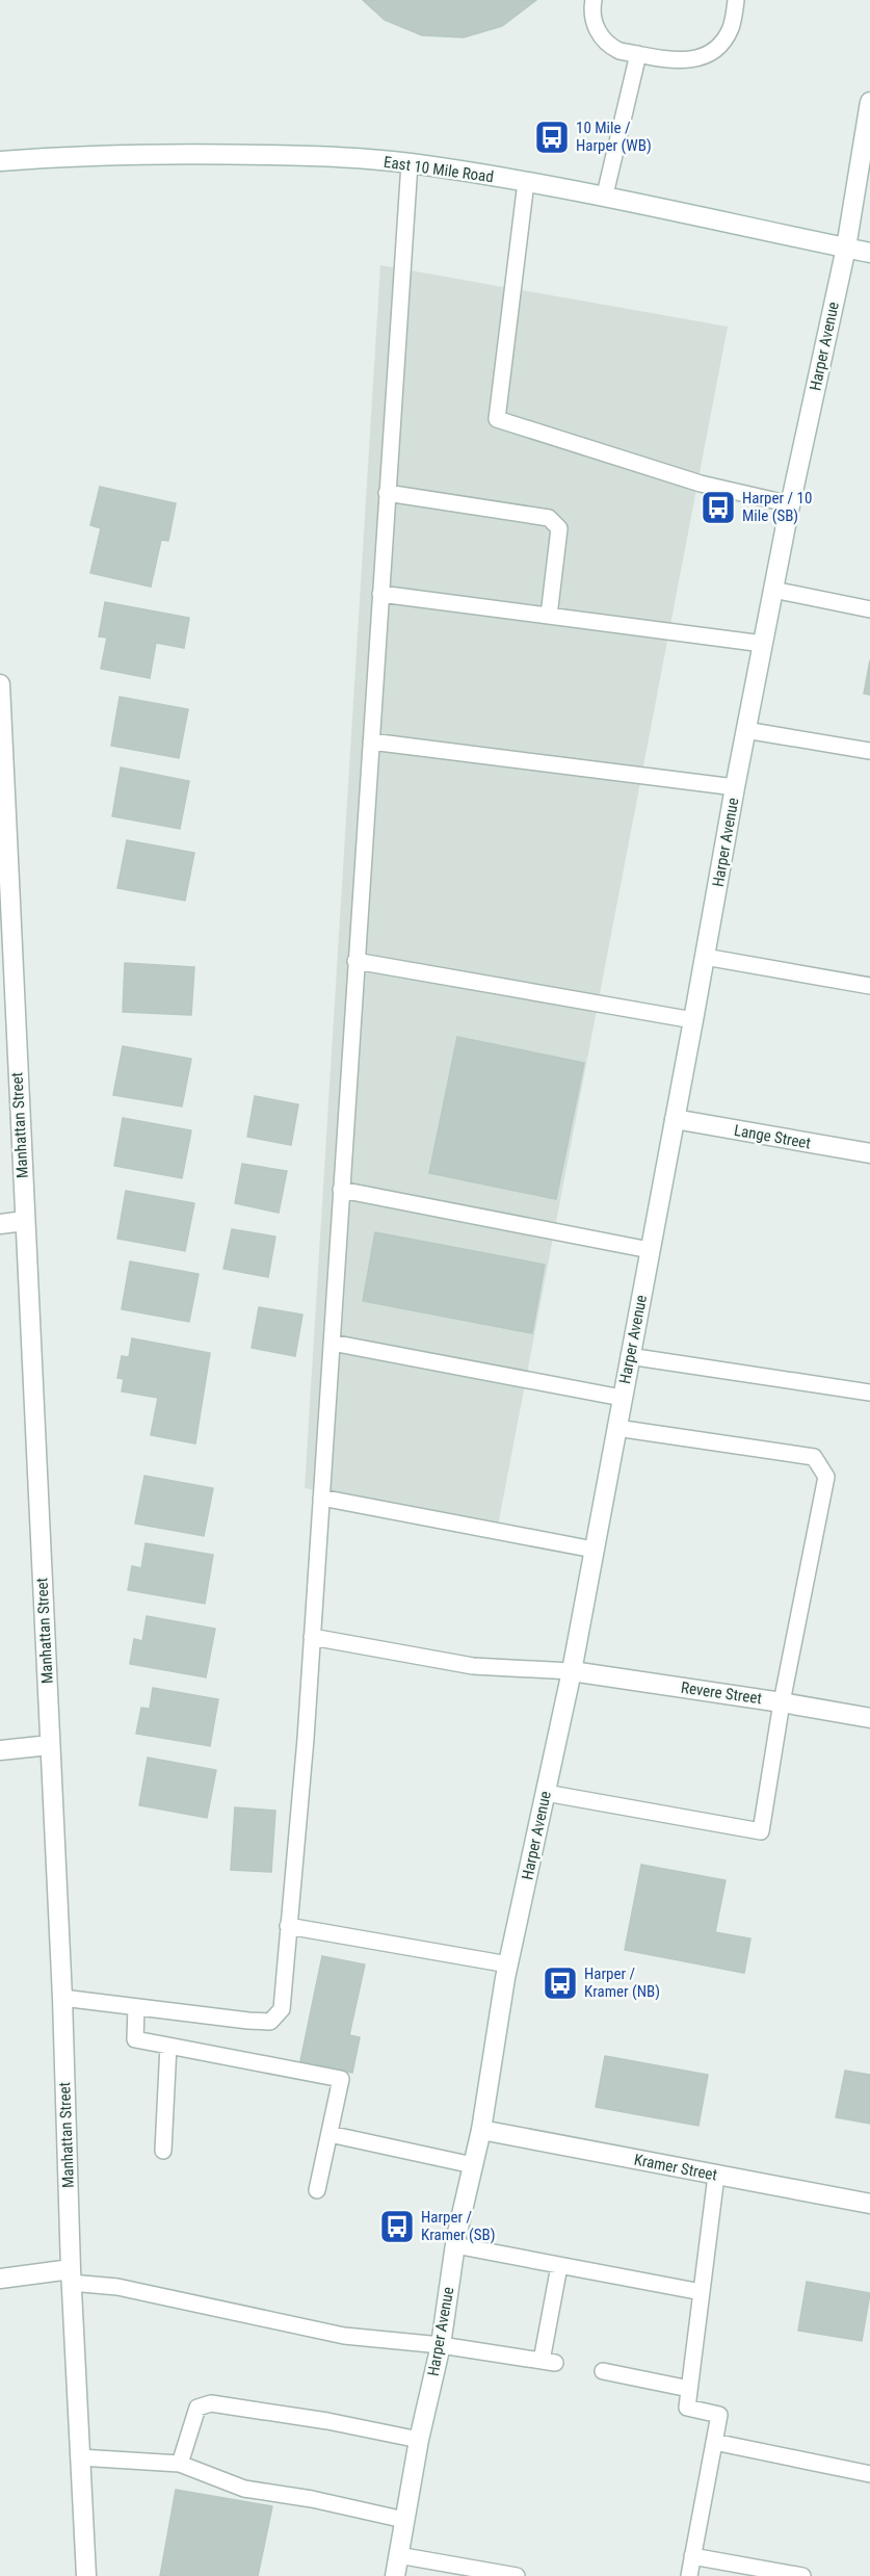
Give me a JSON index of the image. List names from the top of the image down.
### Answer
{
  "streets": {
    "street": [
      "East 10 Mile Road",
      "Harper Avenue",
      "Manhattan Street",
      "Lange Street",
      "Revere Street",
      "Kramer Street"
    ]
  },
  "crossings": [
    ["East 10 Mile Road", "Harper Avenue"],
    ["Harper Avenue", "Lange Street"],
    ["Harper Avenue", "Revere Street"],
    ["Harper Avenue", "Kramer Street"]
  ],
  "places": {
    "bus stop": [
      "10 Mile / Harper (WB)",
      "Harper / 10 Mile (SB)",
      "Harper / Kramer (NB)",
      "Harper / Kramer (SB)"
    ]
  }
}
